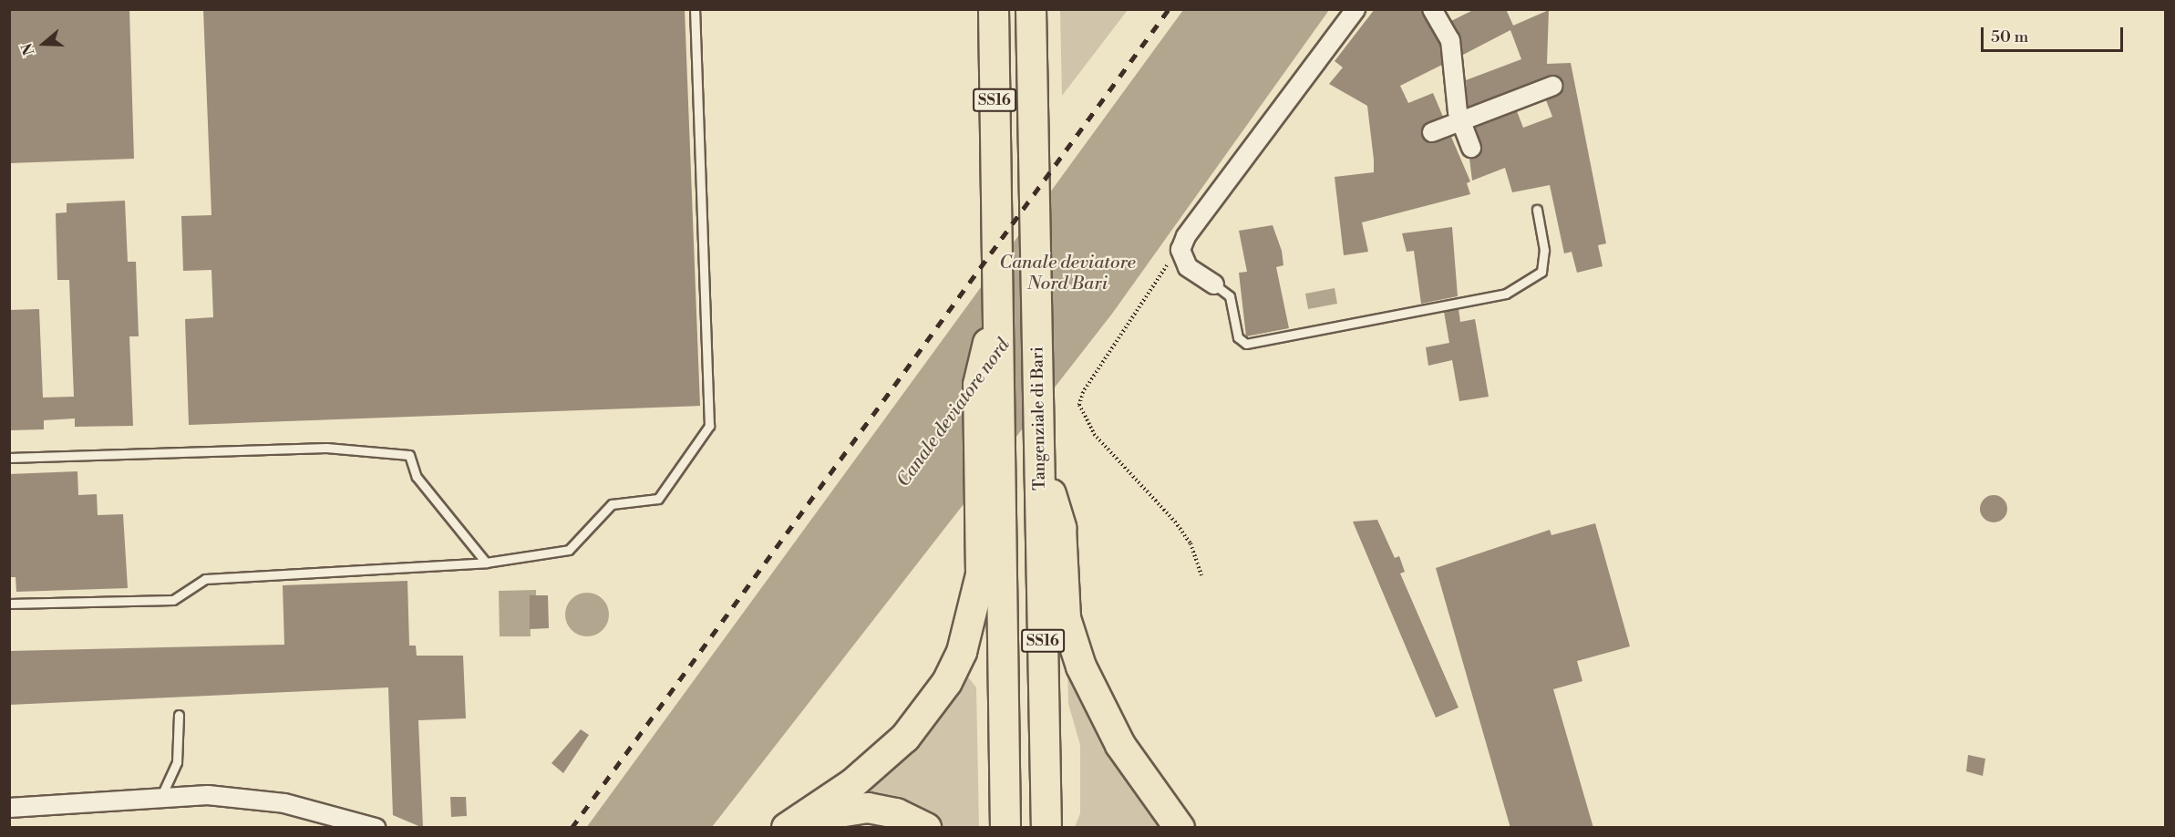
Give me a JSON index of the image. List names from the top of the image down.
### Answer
{
  "streets": {
    "highway": ["SS16", "Tangenziale di Bari"]
  },
  "water": ["Canale deviatore Nord Bari", "Canale deviatore nord"],
  "scale_bar": "50 m",
  "north": "left"
}
